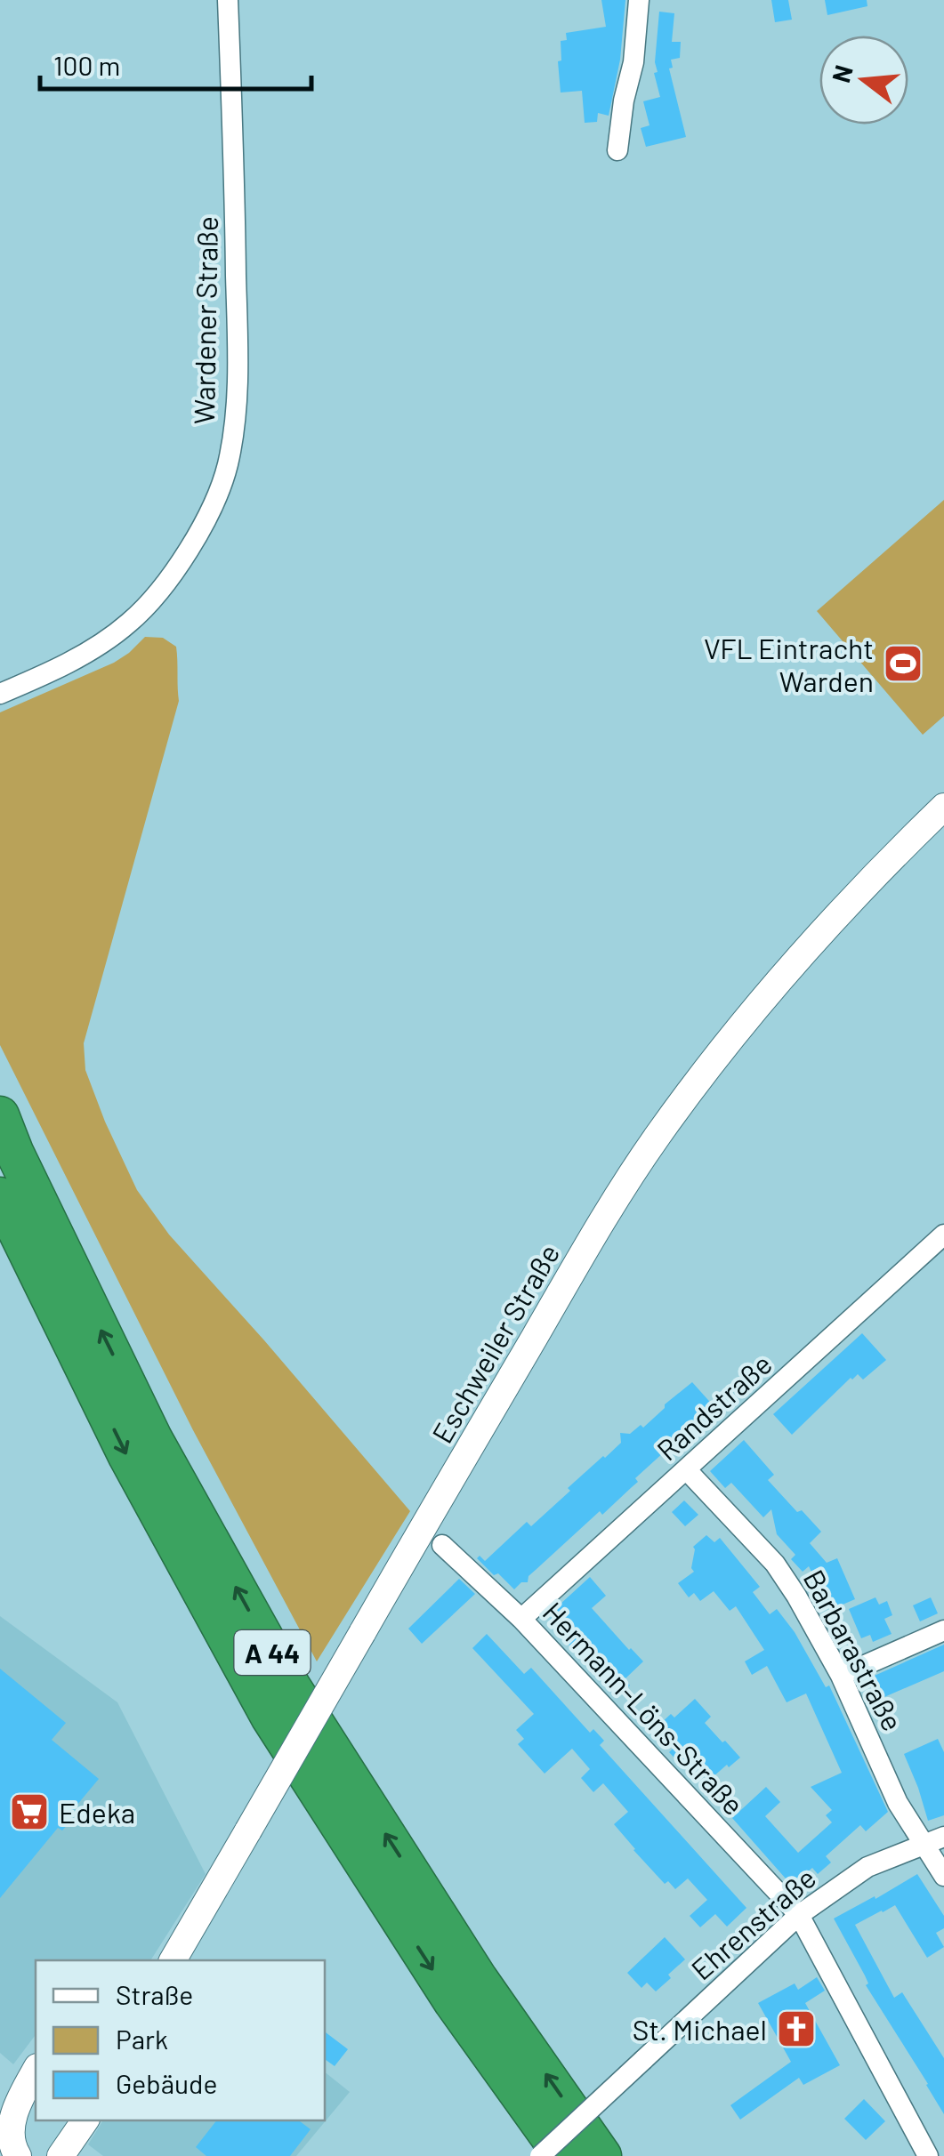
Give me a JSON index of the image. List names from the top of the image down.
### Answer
{
  "streets": {
    "highway": ["A 44"],
    "street": [
      "Wardener Straße",
      "Eschweiler Straße",
      "Randstraße",
      "Barbarastraße",
      "Hermann-Löns-Straße",
      "Ehrenstraße"
    ]
  },
  "crossings": [
    ["Randstraße", "Barbarastraße"],
    ["Randstraße", "Hermann-Löns-Straße"],
    ["Barbarastraße", "Ehrenstraße"],
    ["Hermann-Löns-Straße", "Ehrenstraße"]
  ],
  "places": {
    "sports": ["VFL Eintracht Warden"],
    "supermarket": ["Edeka"],
    "church": ["St. Michael"]
  },
  "legend": ["Straße", "Park", "Gebäude"],
  "scale_bar": "100 m",
  "north": "left"
}
